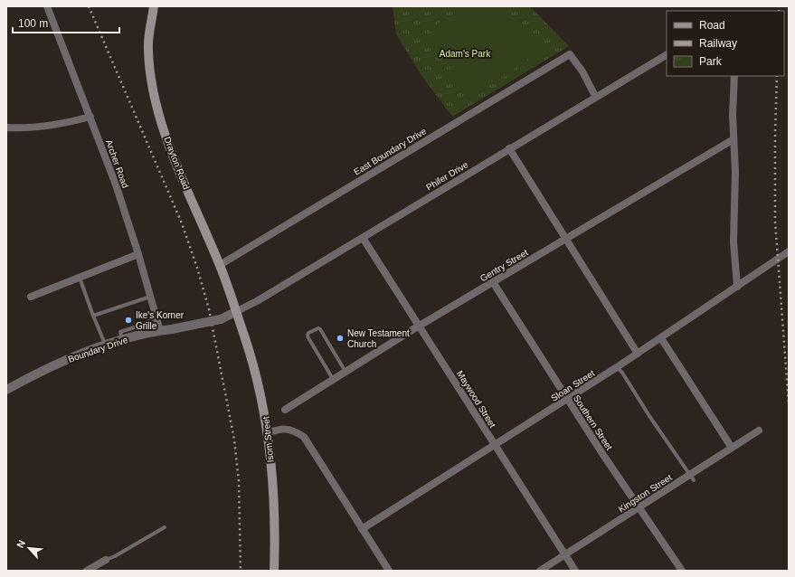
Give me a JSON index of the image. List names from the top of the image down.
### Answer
{
  "streets": {
    "main road": ["Drayton Road", "Isom Street"],
    "street": [
      "East Boundary Drive",
      "Archer Road",
      "Phifer Drive",
      "Gentry Street",
      "Boundary Drive",
      "Sloan Street",
      "Maywood Street",
      "Southern Street",
      "Kingston Street"
    ]
  },
  "crossings": [
    ["East Boundary Drive", "Drayton Road"],
    ["East Boundary Drive", "Phifer Drive"],
    ["Drayton Road", "Phifer Drive"],
    ["Drayton Road", "Boundary Drive"],
    ["Drayton Road", "Isom Street"],
    ["Archer Road", "Boundary Drive"],
    ["Phifer Drive", "Boundary Drive"],
    ["Phifer Drive", "Maywood Street"],
    ["Phifer Drive", "Isom Street"],
    ["Gentry Street", "Maywood Street"],
    ["Gentry Street", "Southern Street"],
    ["Boundary Drive", "Isom Street"],
    ["Sloan Street", "Maywood Street"],
    ["Sloan Street", "Southern Street"],
    ["Maywood Street", "Kingston Street"],
    ["Southern Street", "Kingston Street"]
  ],
  "parks": ["Adam's Park"],
  "places": ["Ike's Korner Grille", "New Testament Church"],
  "legend": ["Road", "Railway", "Park"],
  "scale_bar": "100 m",
  "north": "top left"
}
